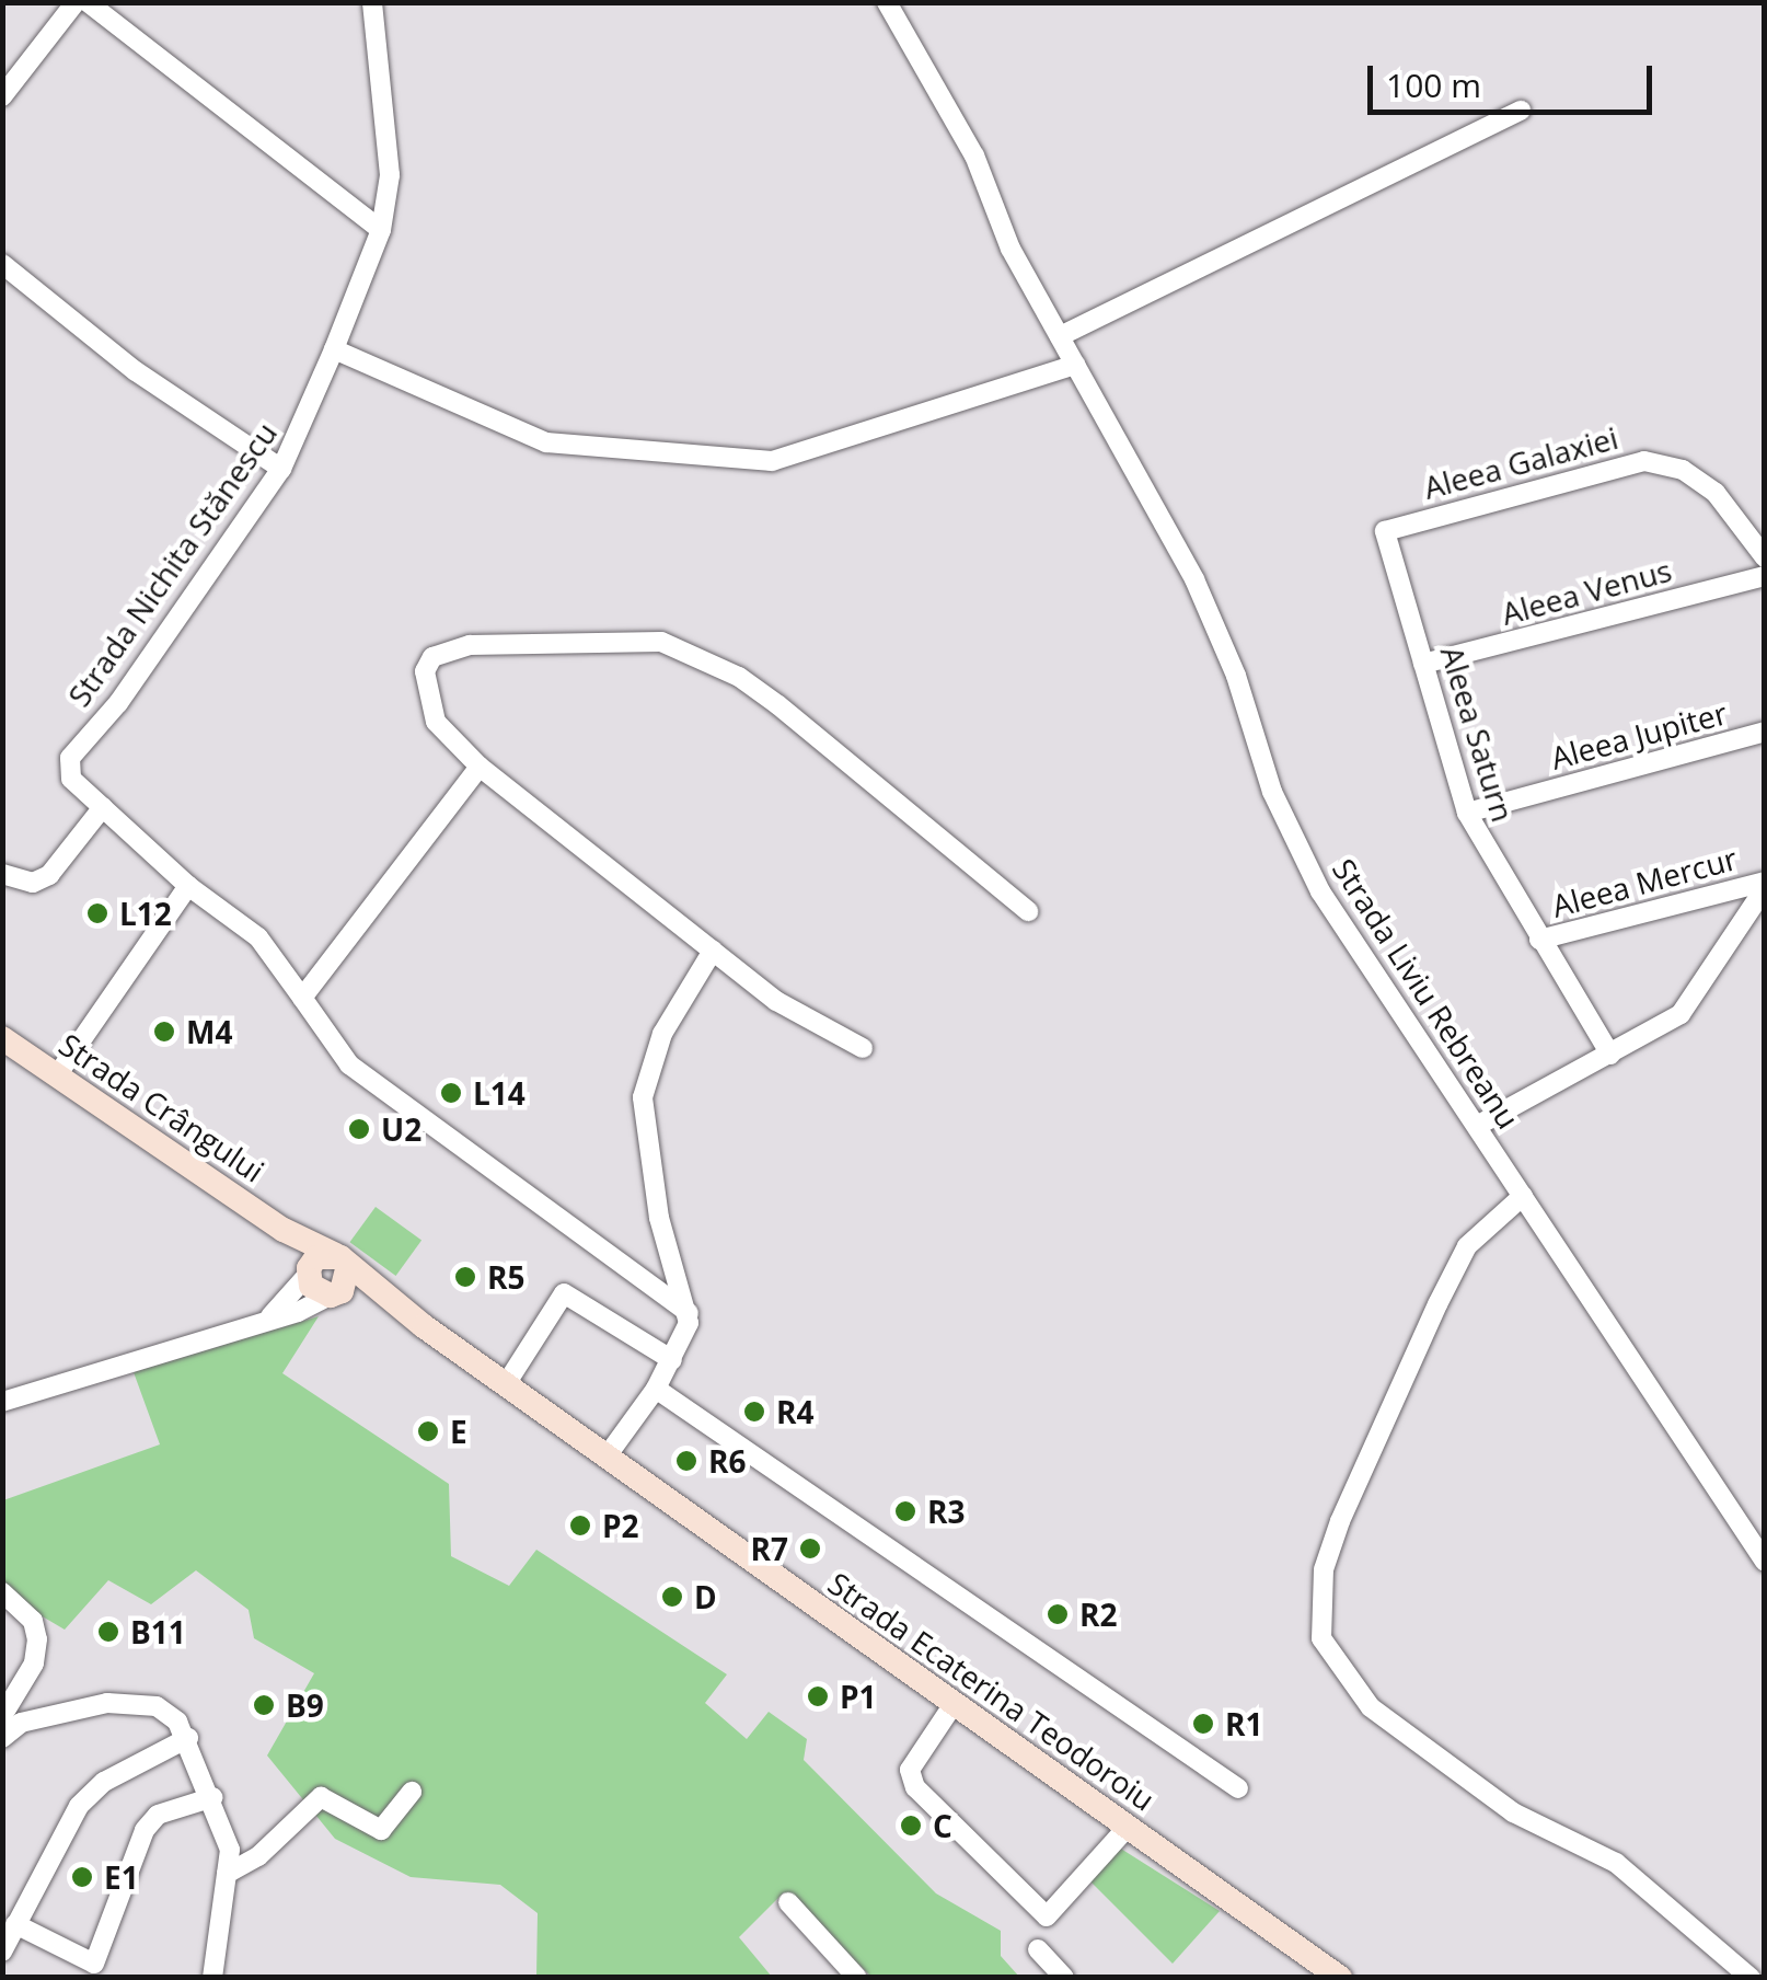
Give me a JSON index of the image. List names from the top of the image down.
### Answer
{
  "streets": {
    "main road": ["Strada Crângului", "Strada Ecaterina Teodoroiu"],
    "street": [
      "Aleea Galaxiei",
      "Strada Nichita Stănescu",
      "Aleea Venus",
      "Aleea Saturn",
      "Aleea Jupiter",
      "Aleea Mercur",
      "Strada Liviu Rebreanu"
    ]
  },
  "crossings": [
    ["Aleea Galaxiei", "Aleea Saturn"],
    ["Aleea Venus", "Aleea Saturn"],
    ["Aleea Saturn", "Aleea Jupiter"],
    ["Aleea Saturn", "Aleea Mercur"],
    ["Strada Crângului", "Strada Ecaterina Teodoroiu"]
  ],
  "places": [
    "L12",
    "M4",
    "L14",
    "U2",
    "R5",
    "R4",
    "E",
    "R6",
    "R3",
    "P2",
    "R7",
    "D",
    "R2",
    "B11",
    "P1",
    "B9",
    "R1",
    "C",
    "E1"
  ],
  "scale_bar": "100 m"
}
